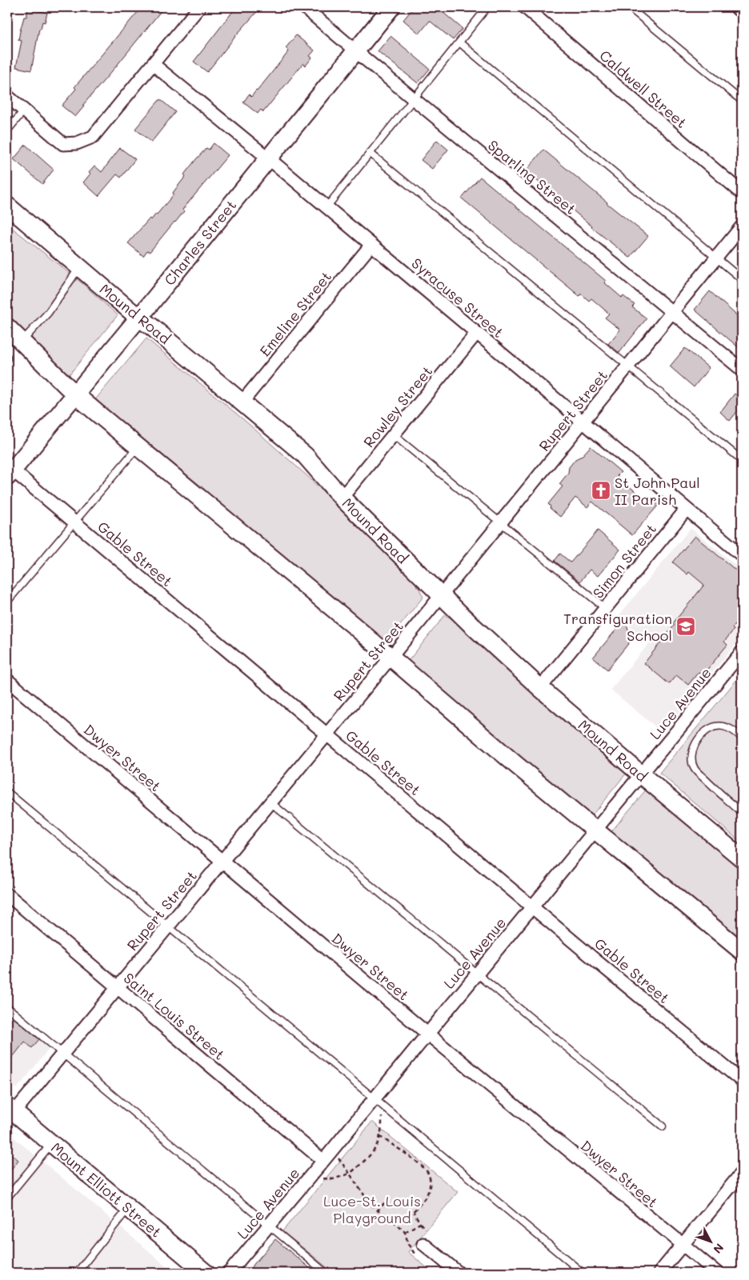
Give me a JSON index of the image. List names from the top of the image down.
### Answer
{
  "streets": {
    "main road": ["Charles Street", "Mound Road", "Mount Elliott Street"],
    "street": [
      "Caldwell Street",
      "Sparling Street",
      "Syracuse Street",
      "Emeline Street",
      "Rowley Street",
      "Rupert Street",
      "Gable Street",
      "Simon Street",
      "Luce Avenue",
      "Dwyer Street",
      "Saint Louis Street"
    ]
  },
  "crossings": [
    ["Sparling Street", "Charles Street"],
    ["Sparling Street", "Rupert Street"],
    ["Charles Street", "Syracuse Street"],
    ["Charles Street", "Mound Road"],
    ["Charles Street", "Gable Street"],
    ["Syracuse Street", "Emeline Street"],
    ["Syracuse Street", "Rowley Street"],
    ["Syracuse Street", "Rupert Street"],
    ["Syracuse Street", "Simon Street"],
    ["Mound Road", "Emeline Street"],
    ["Mound Road", "Rowley Street"],
    ["Mound Road", "Rupert Street"],
    ["Mound Road", "Simon Street"],
    ["Mound Road", "Luce Avenue"],
    ["Rupert Street", "Gable Street"],
    ["Rupert Street", "Dwyer Street"],
    ["Rupert Street", "Saint Louis Street"],
    ["Rupert Street", "Mount Elliott Street"],
    ["Gable Street", "Luce Avenue"],
    ["Luce Avenue", "Dwyer Street"],
    ["Luce Avenue", "Saint Louis Street"]
  ],
  "parks": ["Luce-St. Louis Playground"],
  "places": {
    "church": ["St John Paul II Parish"],
    "school or university": ["Transfiguration School"]
  },
  "north": "bottom right"
}
